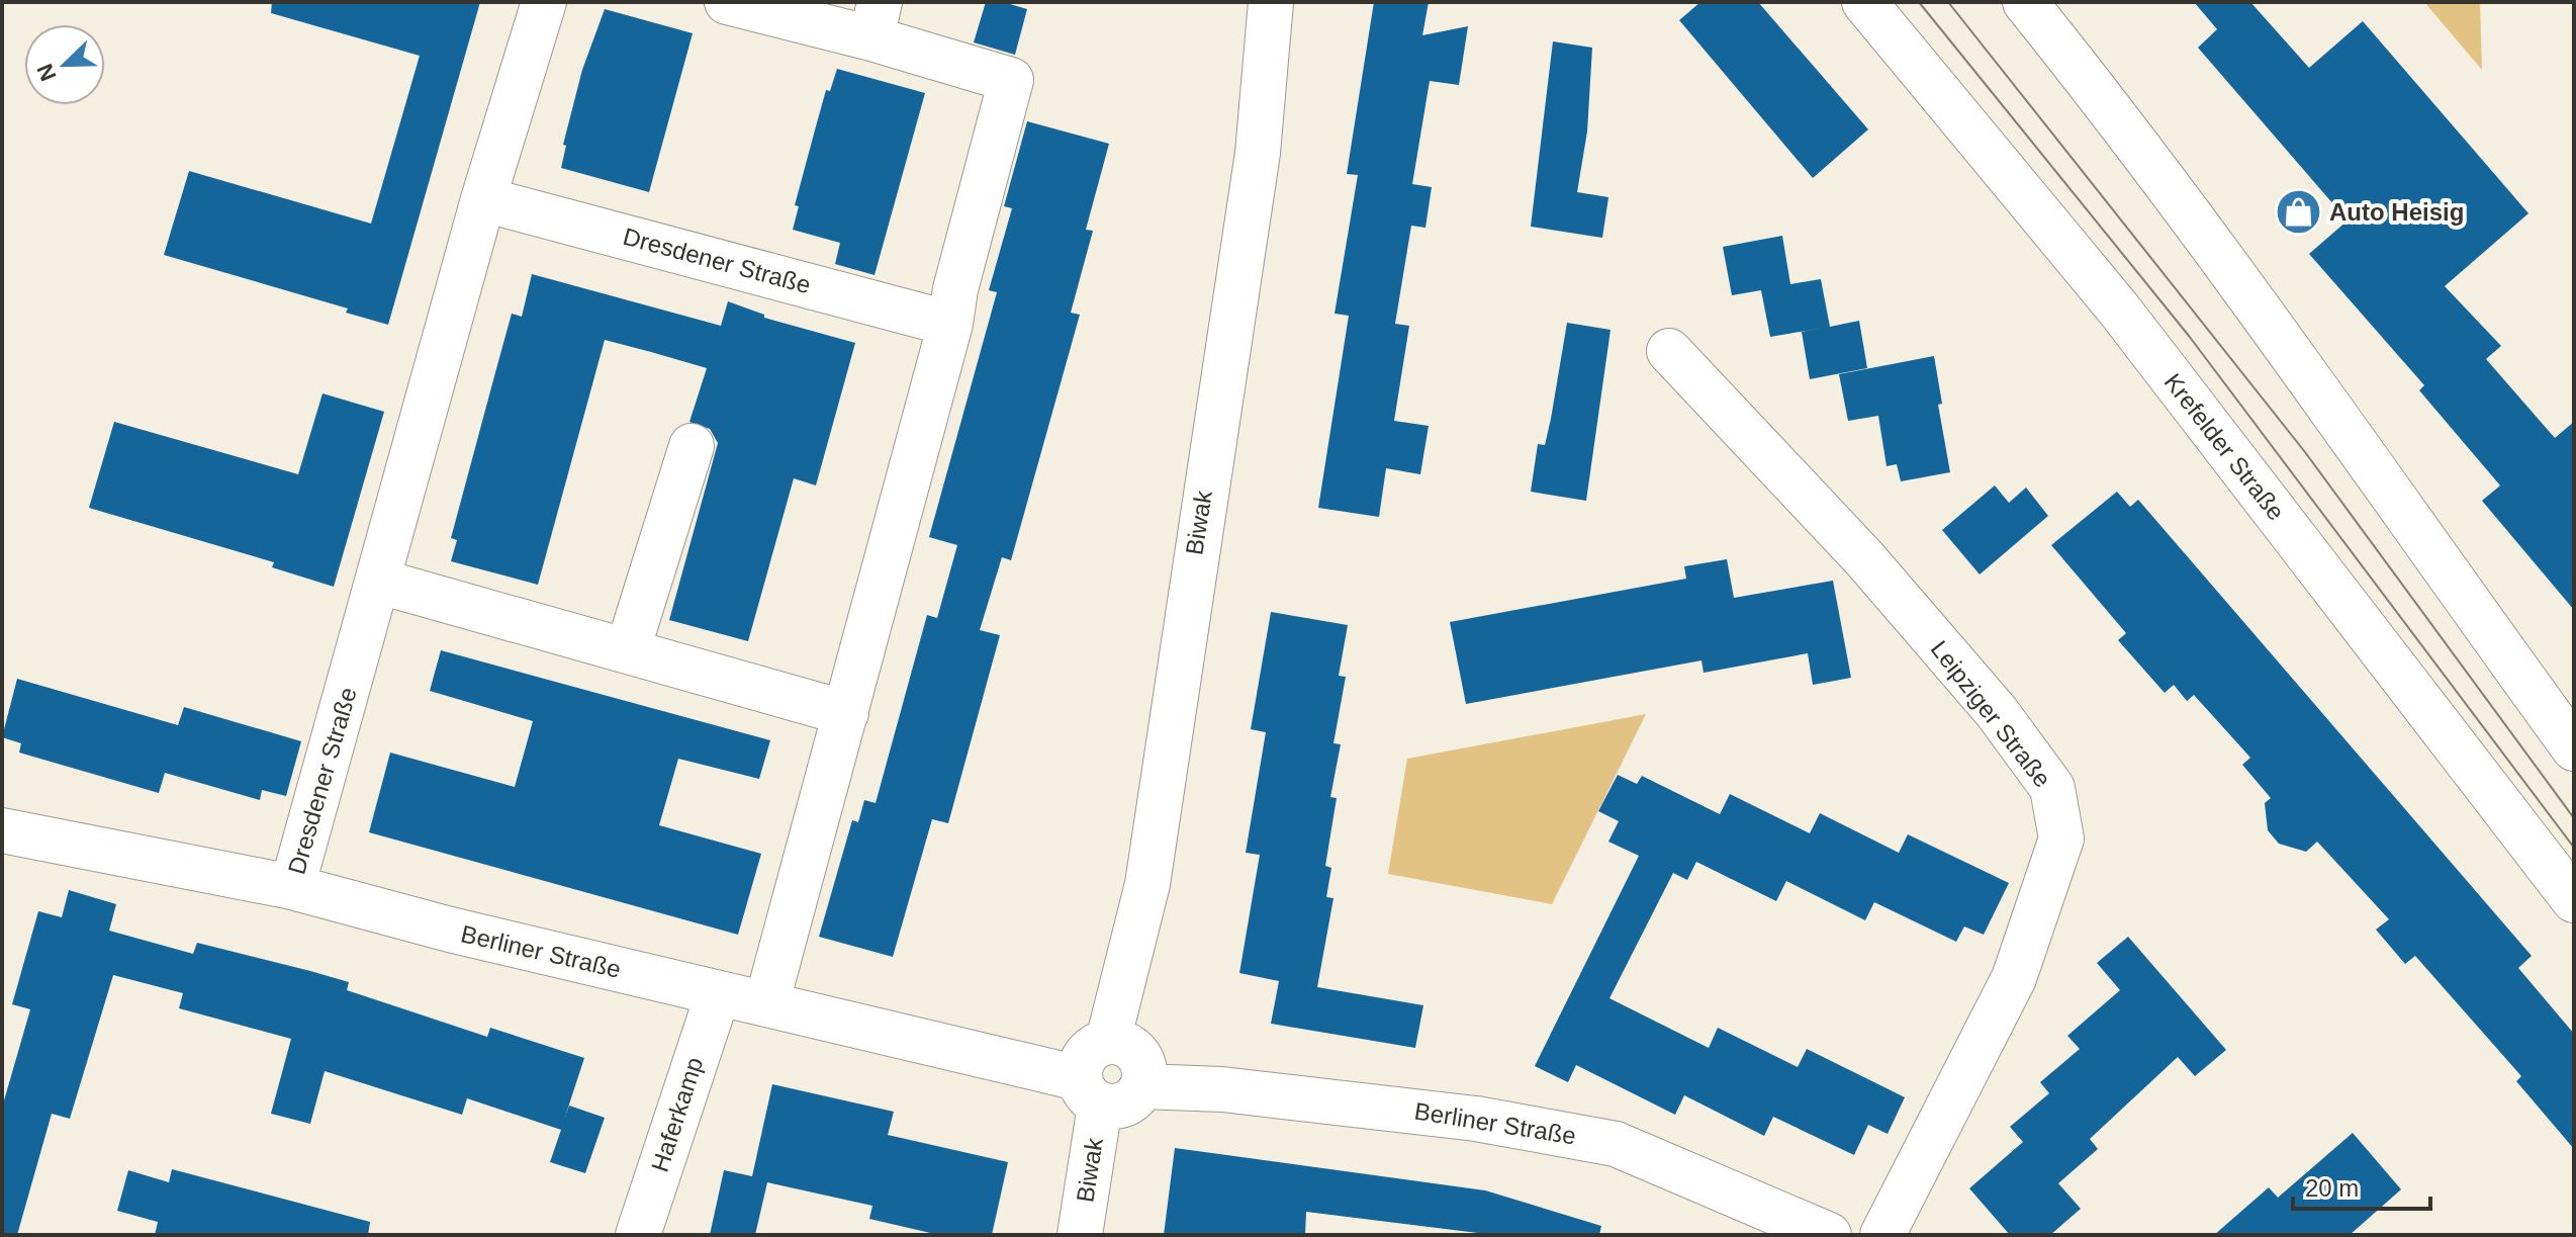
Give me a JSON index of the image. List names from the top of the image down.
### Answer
{
  "streets": {
    "street": [
      "Dresdener Straße",
      "Krefelder Straße",
      "Biwak",
      "Leipziger Straße",
      "Berliner Straße",
      "Haferkamp"
    ]
  },
  "crossings": [
    ["Dresdener Straße", "Berliner Straße"],
    ["Biwak", "Berliner Straße"],
    ["Berliner Straße", "Haferkamp"]
  ],
  "places": {
    "shop": ["Auto Heisig"]
  },
  "scale_bar": "20 m",
  "north": "bottom left"
}
